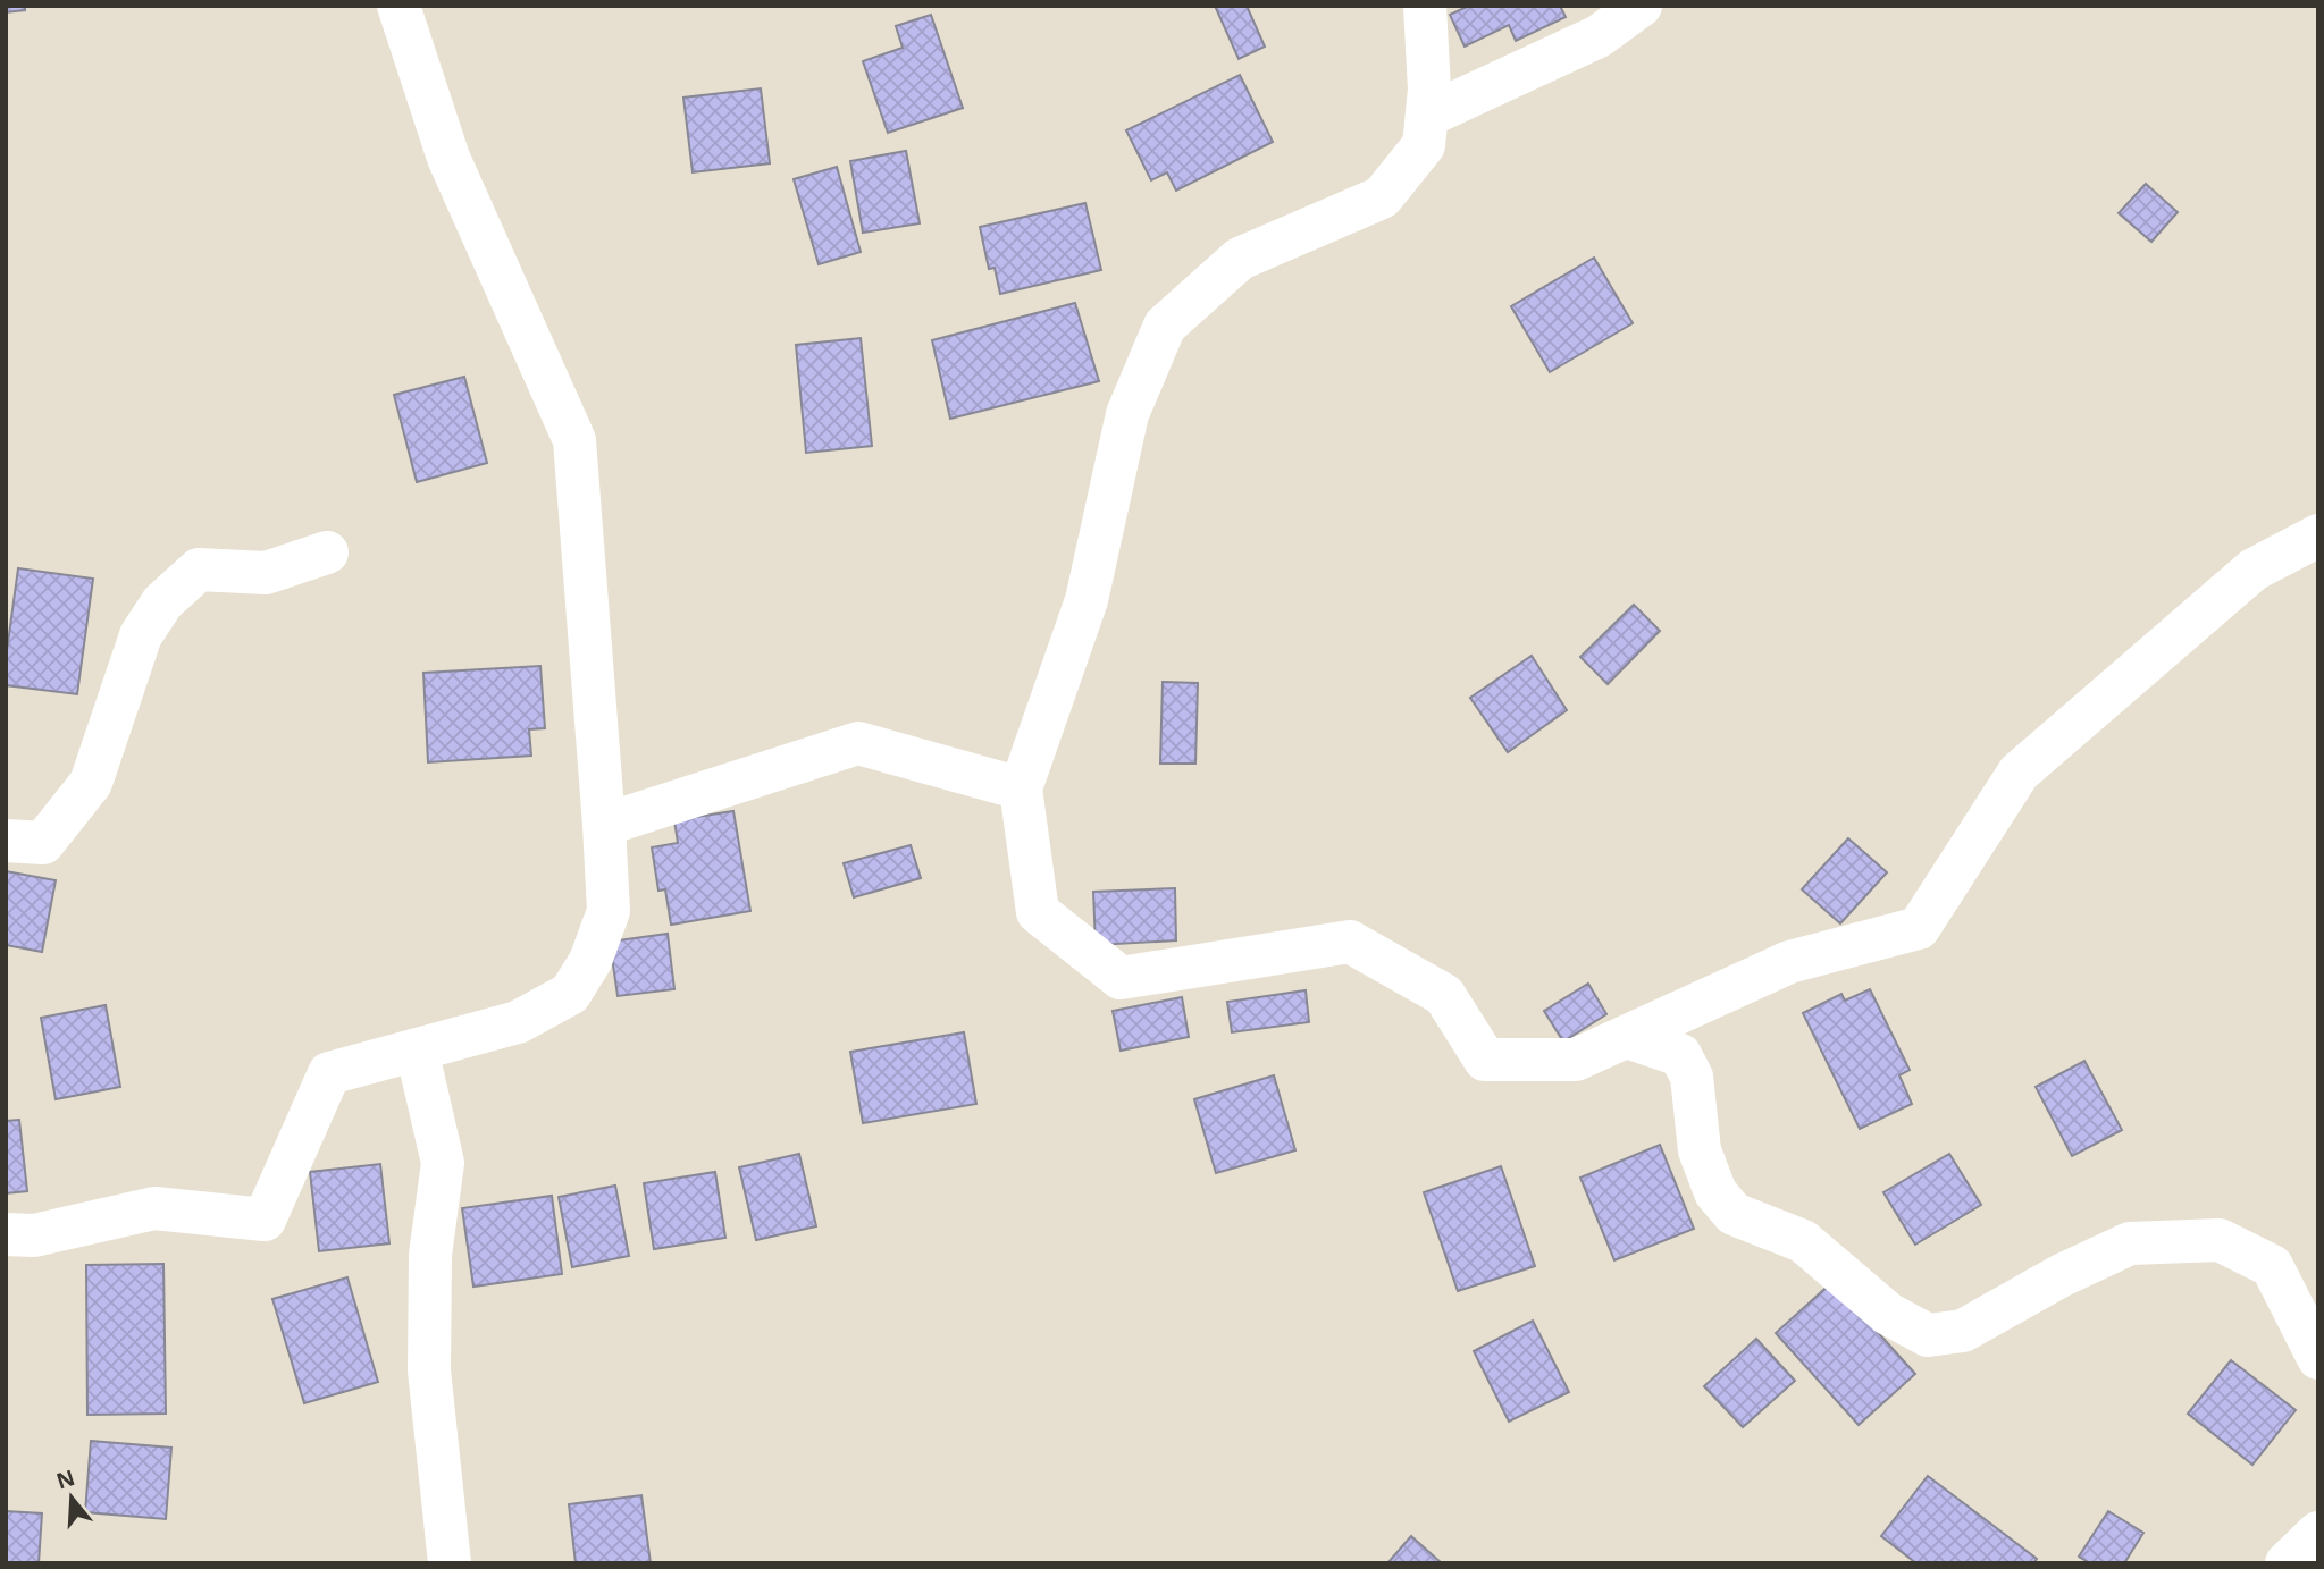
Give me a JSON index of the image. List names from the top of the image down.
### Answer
{
  "north": "top"
}
